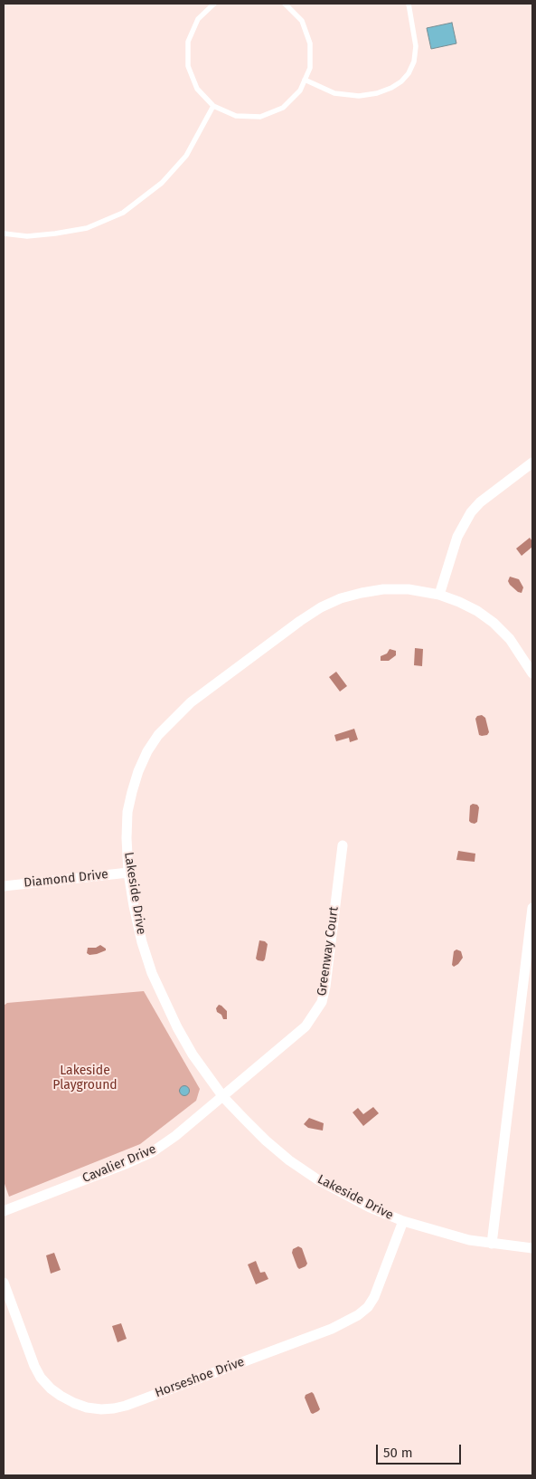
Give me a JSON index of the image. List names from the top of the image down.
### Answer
{
  "streets": {
    "street": [
      "Diamond Drive",
      "Lakeside Drive",
      "Greenway Court",
      "Cavalier Drive",
      "Horseshoe Drive"
    ]
  },
  "crossings": [
    ["Diamond Drive", "Lakeside Drive"],
    ["Lakeside Drive", "Greenway Court"],
    ["Lakeside Drive", "Cavalier Drive"],
    ["Lakeside Drive", "Horseshoe Drive"],
    ["Greenway Court", "Cavalier Drive"]
  ],
  "parks": ["Lakeside Playground"],
  "scale_bar": "50 m"
}
